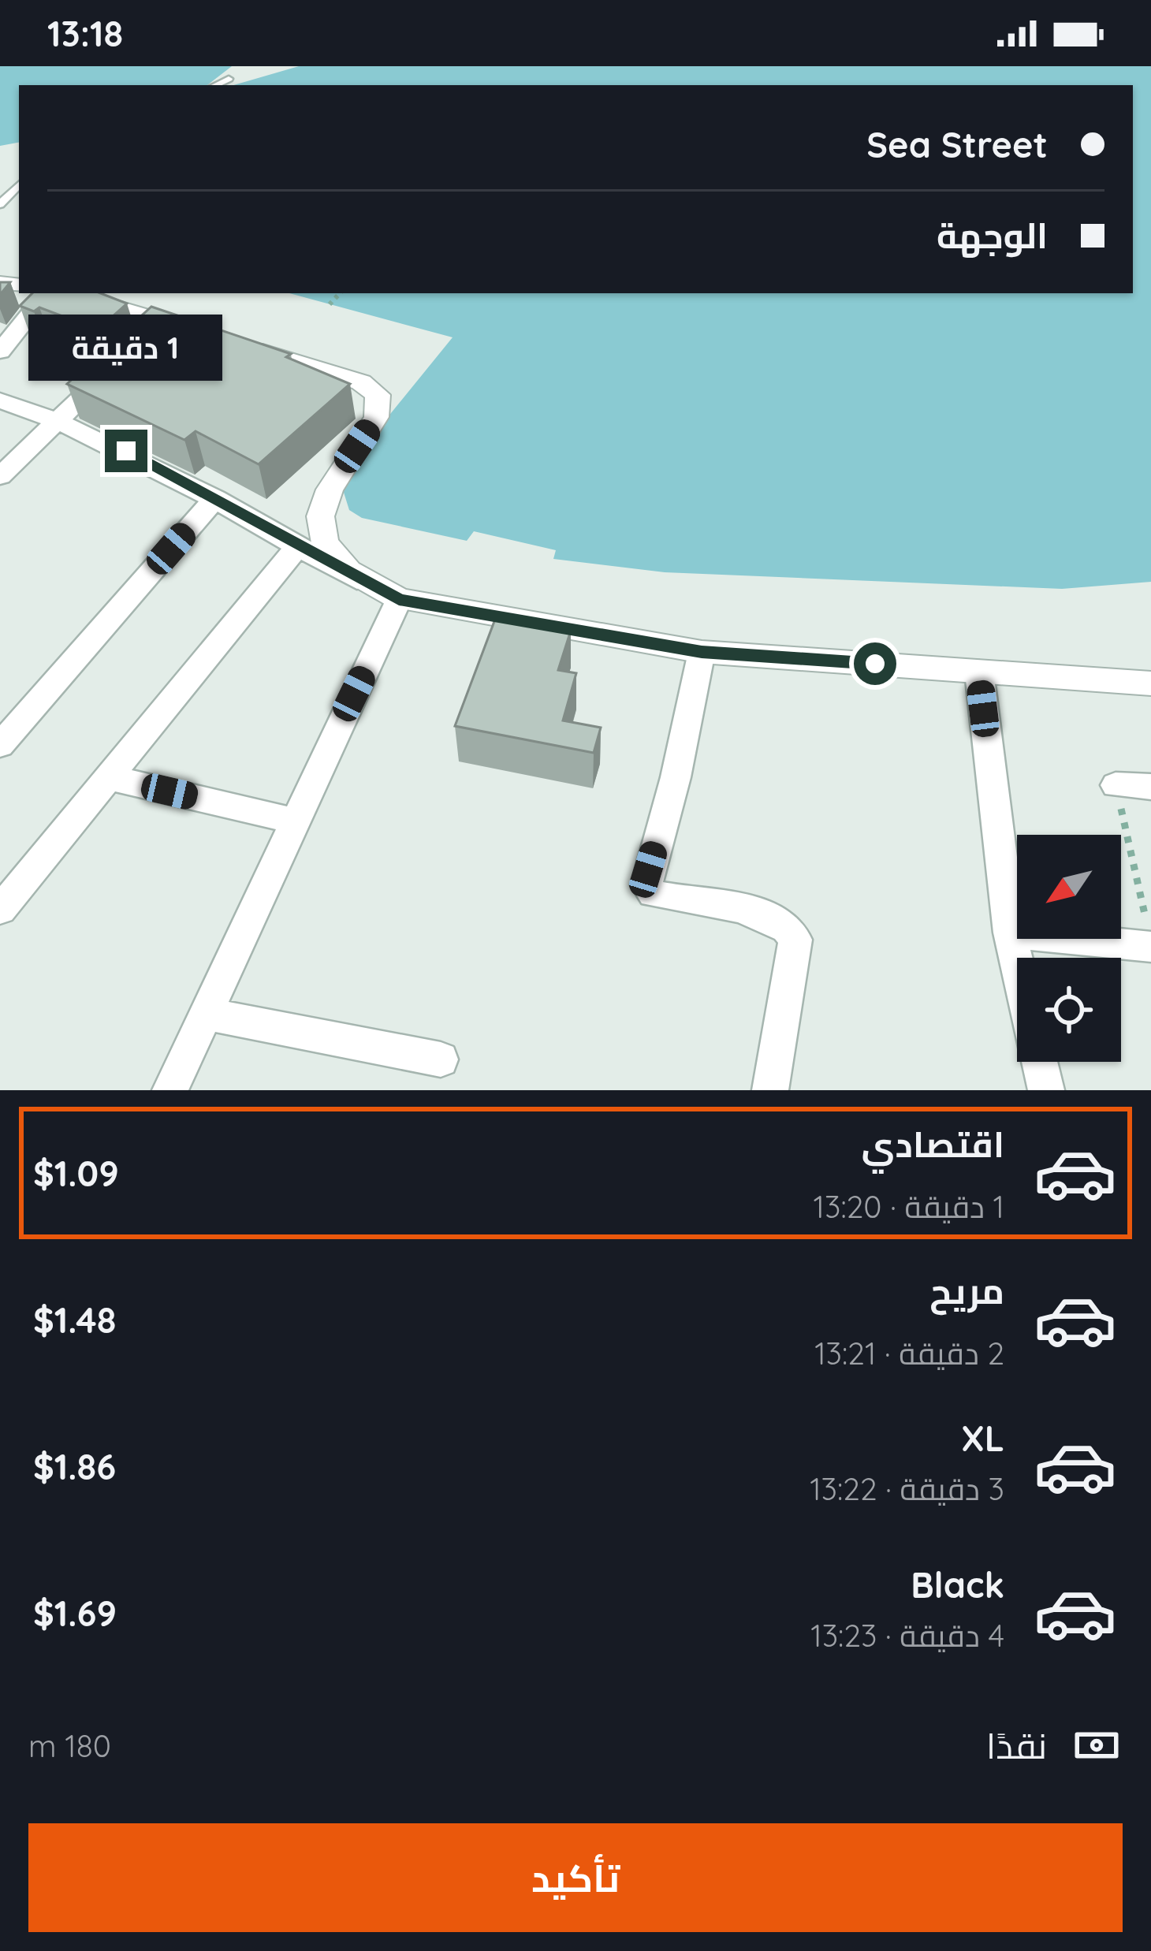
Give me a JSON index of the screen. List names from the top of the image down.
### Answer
{
  "north": "bottom left",
  "page": {
    "status": "13:18",
    "banner": ["Sea Street", "الوجهة"],
    "bubble": "1 دقيقة",
    "list": [
      {
        "name": "اقتصادي",
        "note": "1 دقيقة · 13:20",
        "value": "$1.09"
      },
      {
        "name": "مريح",
        "note": "2 دقيقة · 13:21",
        "value": "$1.48"
      },
      {
        "name": "XL",
        "note": "3 دقيقة · 13:22",
        "value": "$1.86"
      },
      {
        "name": "Black",
        "note": "4 دقيقة · 13:23",
        "value": "$1.69"
      }
    ],
    "pay": ["نقدًا", "180 m"],
    "buttons": "تأكيد"
  }
}
